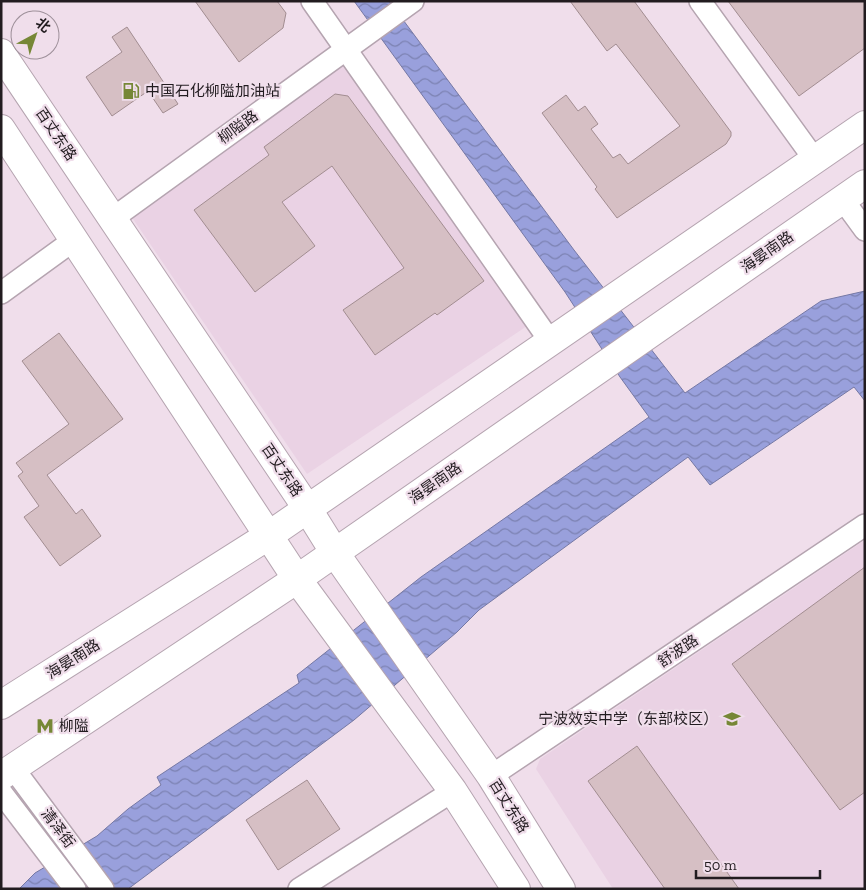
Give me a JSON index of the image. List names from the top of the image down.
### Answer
{
  "streets": {
    "main road": ["百丈东路", "海晏南路"],
    "street": ["柳隘路", "舒波路", "清泽街"]
  },
  "crossings": [
    ["柳隘路", "百丈东路"],
    ["百丈东路", "海晏南路"],
    ["百丈东路", "舒波路"],
    ["海晏南路", "清泽街"]
  ],
  "places": {
    "fuel station": ["中国石化柳隘加油站"],
    "school or university": ["宁波效实中学（东部校区）"],
    "metro station": ["柳隘"]
  },
  "scale_bar": "50 m",
  "north": "top right"
}
